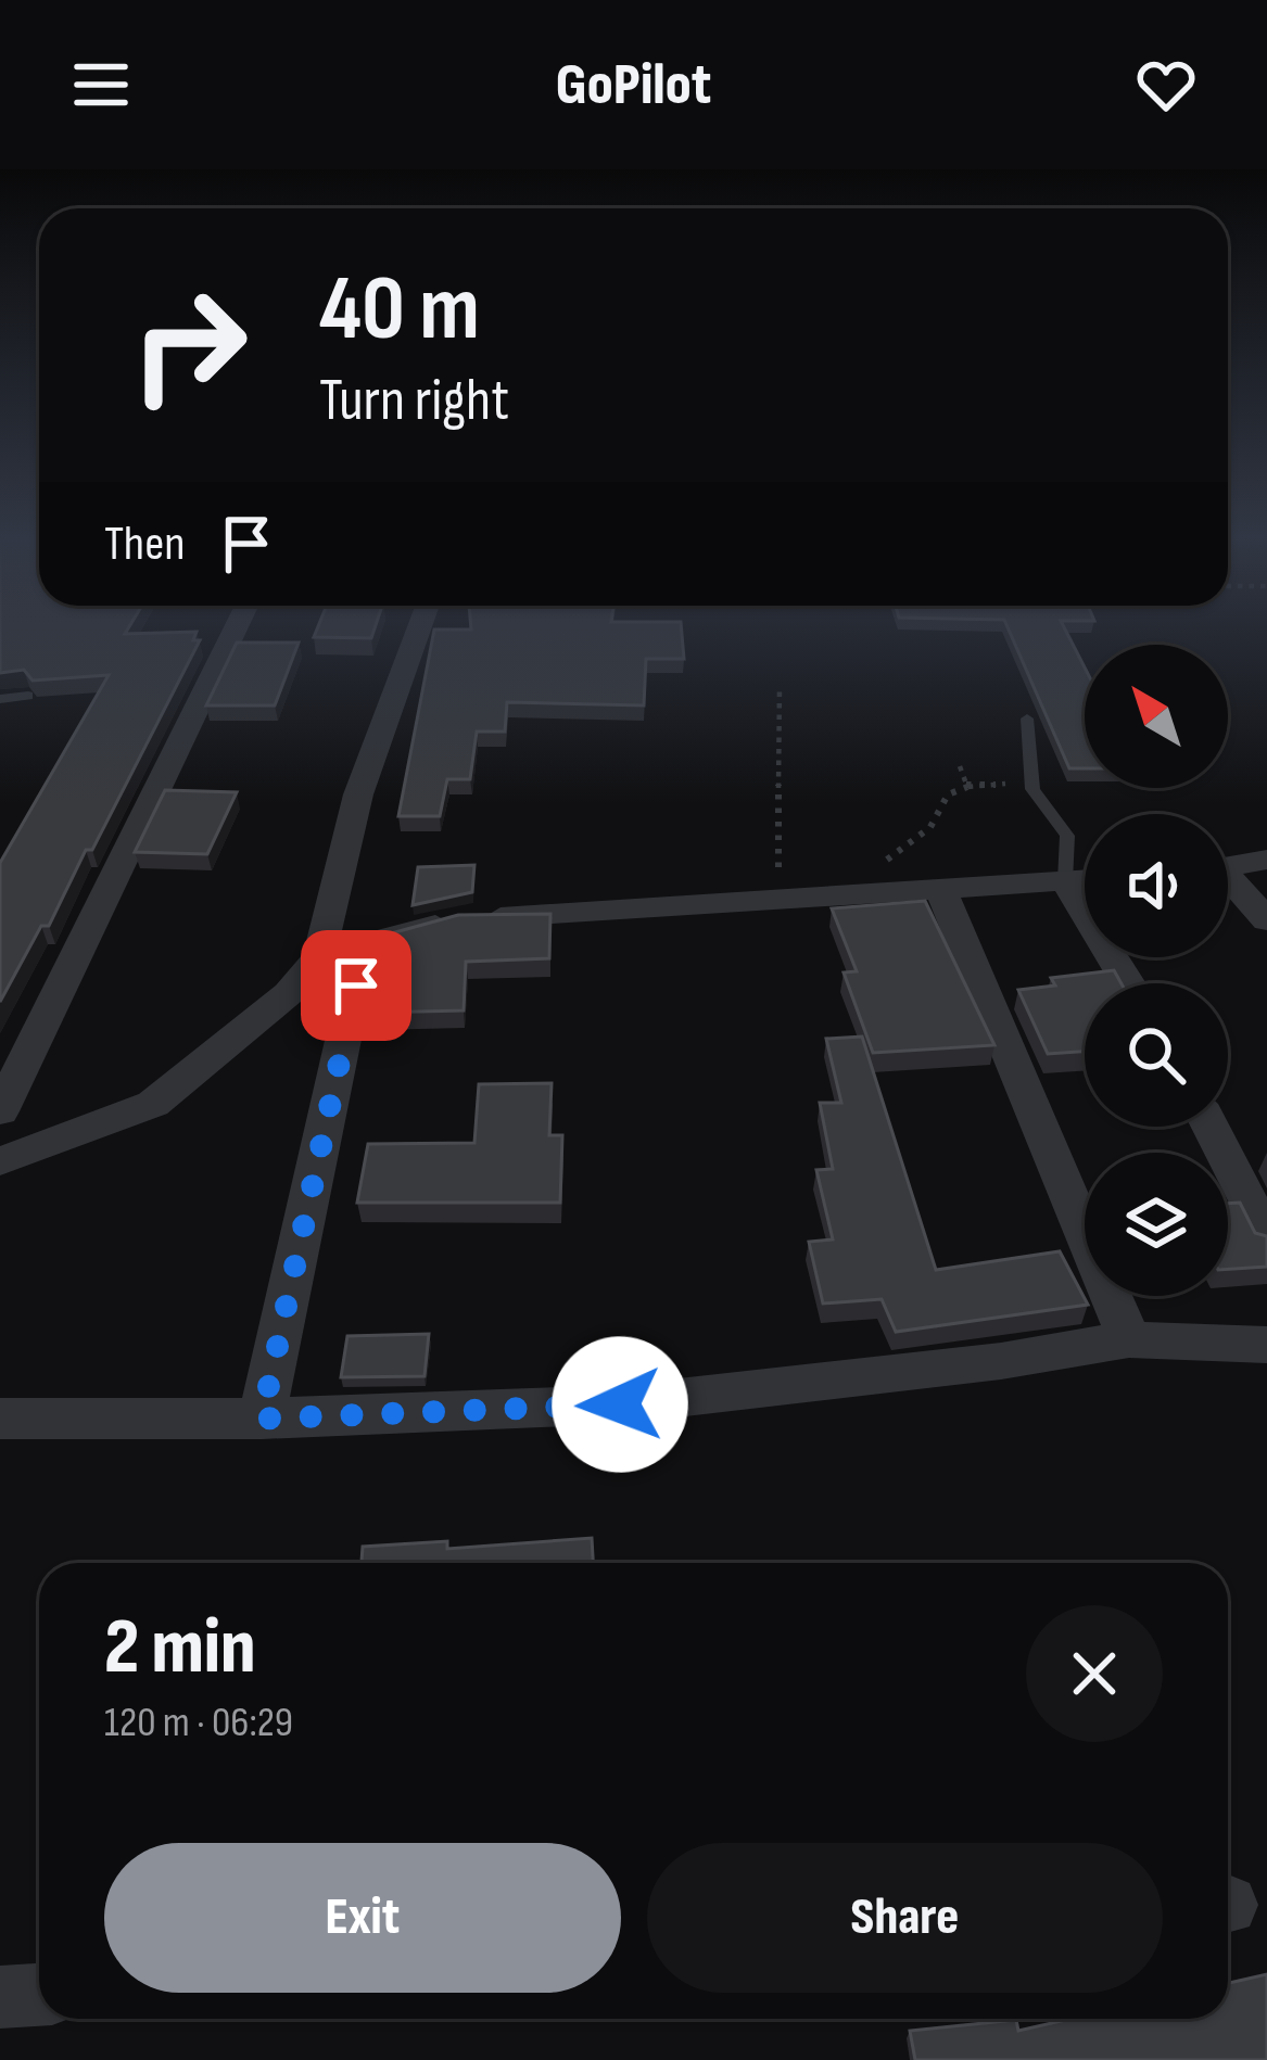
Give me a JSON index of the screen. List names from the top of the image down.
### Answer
{
  "north": "top left",
  "page": {
    "header": "GoPilot",
    "turn": ["40 m", "Turn right"],
    "then": "Then",
    "heading": ["2 min", "120 m · 06:29"],
    "buttons": ["Exit", "Share"]
  }
}
